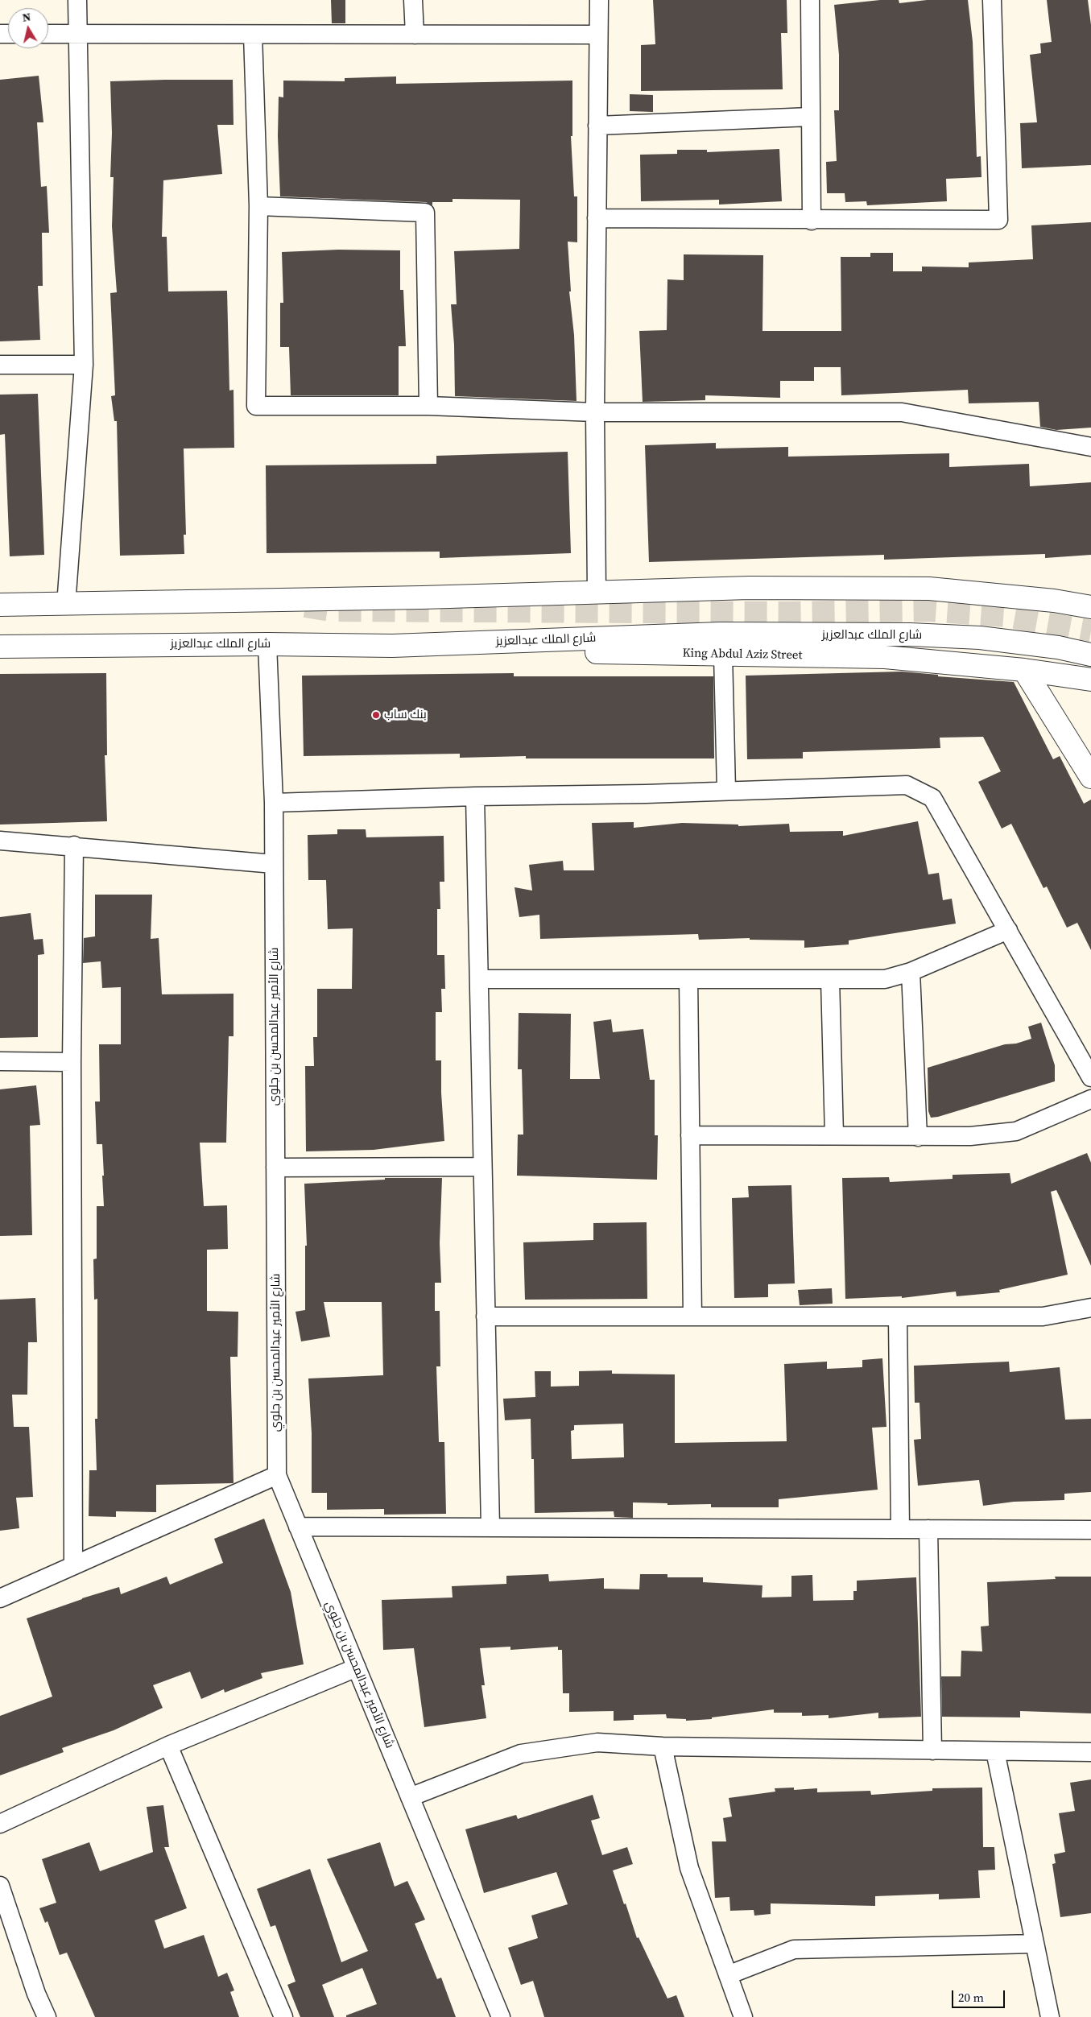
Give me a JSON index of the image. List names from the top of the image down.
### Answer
{
  "streets": {
    "street": ["شارع الملك عبدالعزيز", "King Abdul Aziz Street", "شارع الأمير عبدالمحسن بن جلوي"]
  },
  "crossings": [
    ["شارع الملك عبدالعزيز", "King Abdul Aziz Street"],
    ["شارع الملك عبدالعزيز", "شارع الأمير عبدالمحسن بن جلوي"]
  ],
  "places": ["بنك ساب"],
  "scale_bar": "20 m",
  "north": "top"
}
